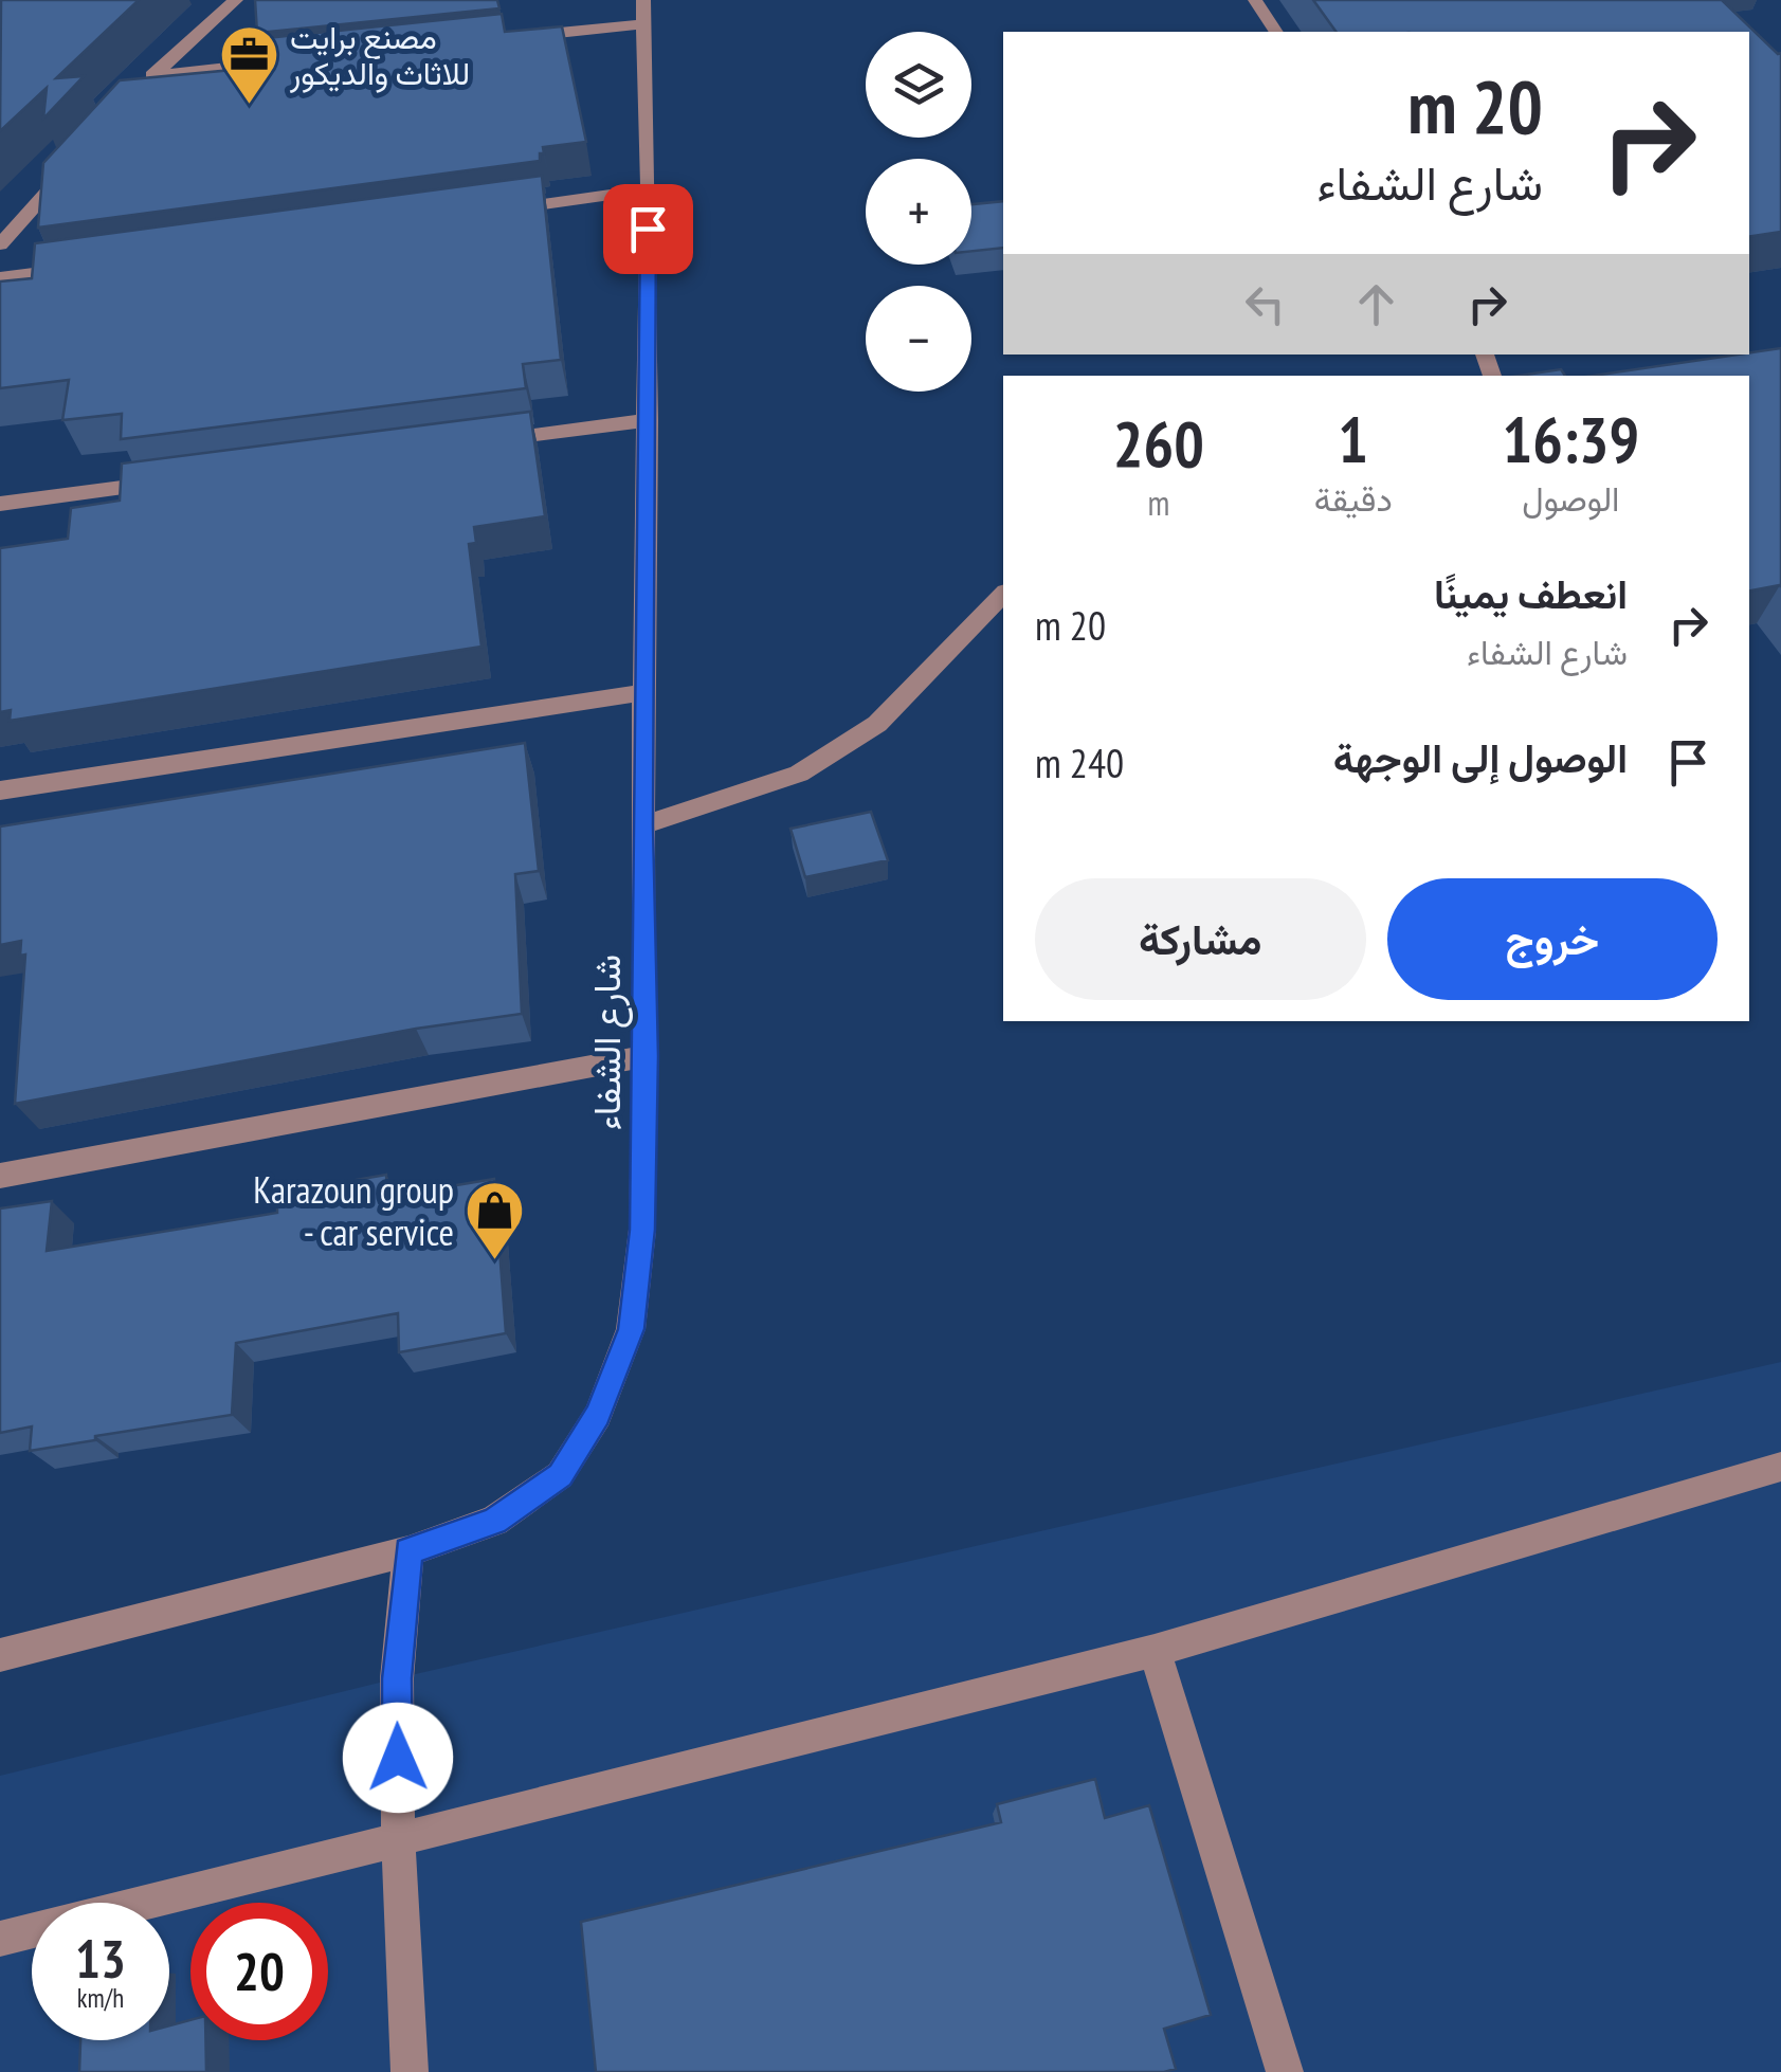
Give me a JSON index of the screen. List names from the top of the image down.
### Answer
{
  "streets": {
    "street": ["شارع الشفاء"]
  },
  "places": {
    "office": ["مصنع برايت للاثاث والديكور"],
    "shop": ["Karazoun group - car service"]
  },
  "page": {
    "map_buttons": ["+", "−"],
    "turn": ["20 m", "شارع الشفاء"],
    "eta": [
      "16:39",
      "الوصول",
      "1",
      "دقيقة",
      "260",
      "m"
    ],
    "list": [
      {
        "name": "انعطف يمينًا",
        "note": "شارع الشفاء",
        "value": "20 m"
      },
      {
        "name": "الوصول إلى الوجهة",
        "value": "240 m"
      }
    ],
    "buttons": ["خروج", "مشاركة"],
    "speed": "13 km/h",
    "limit": "20"
  }
}
